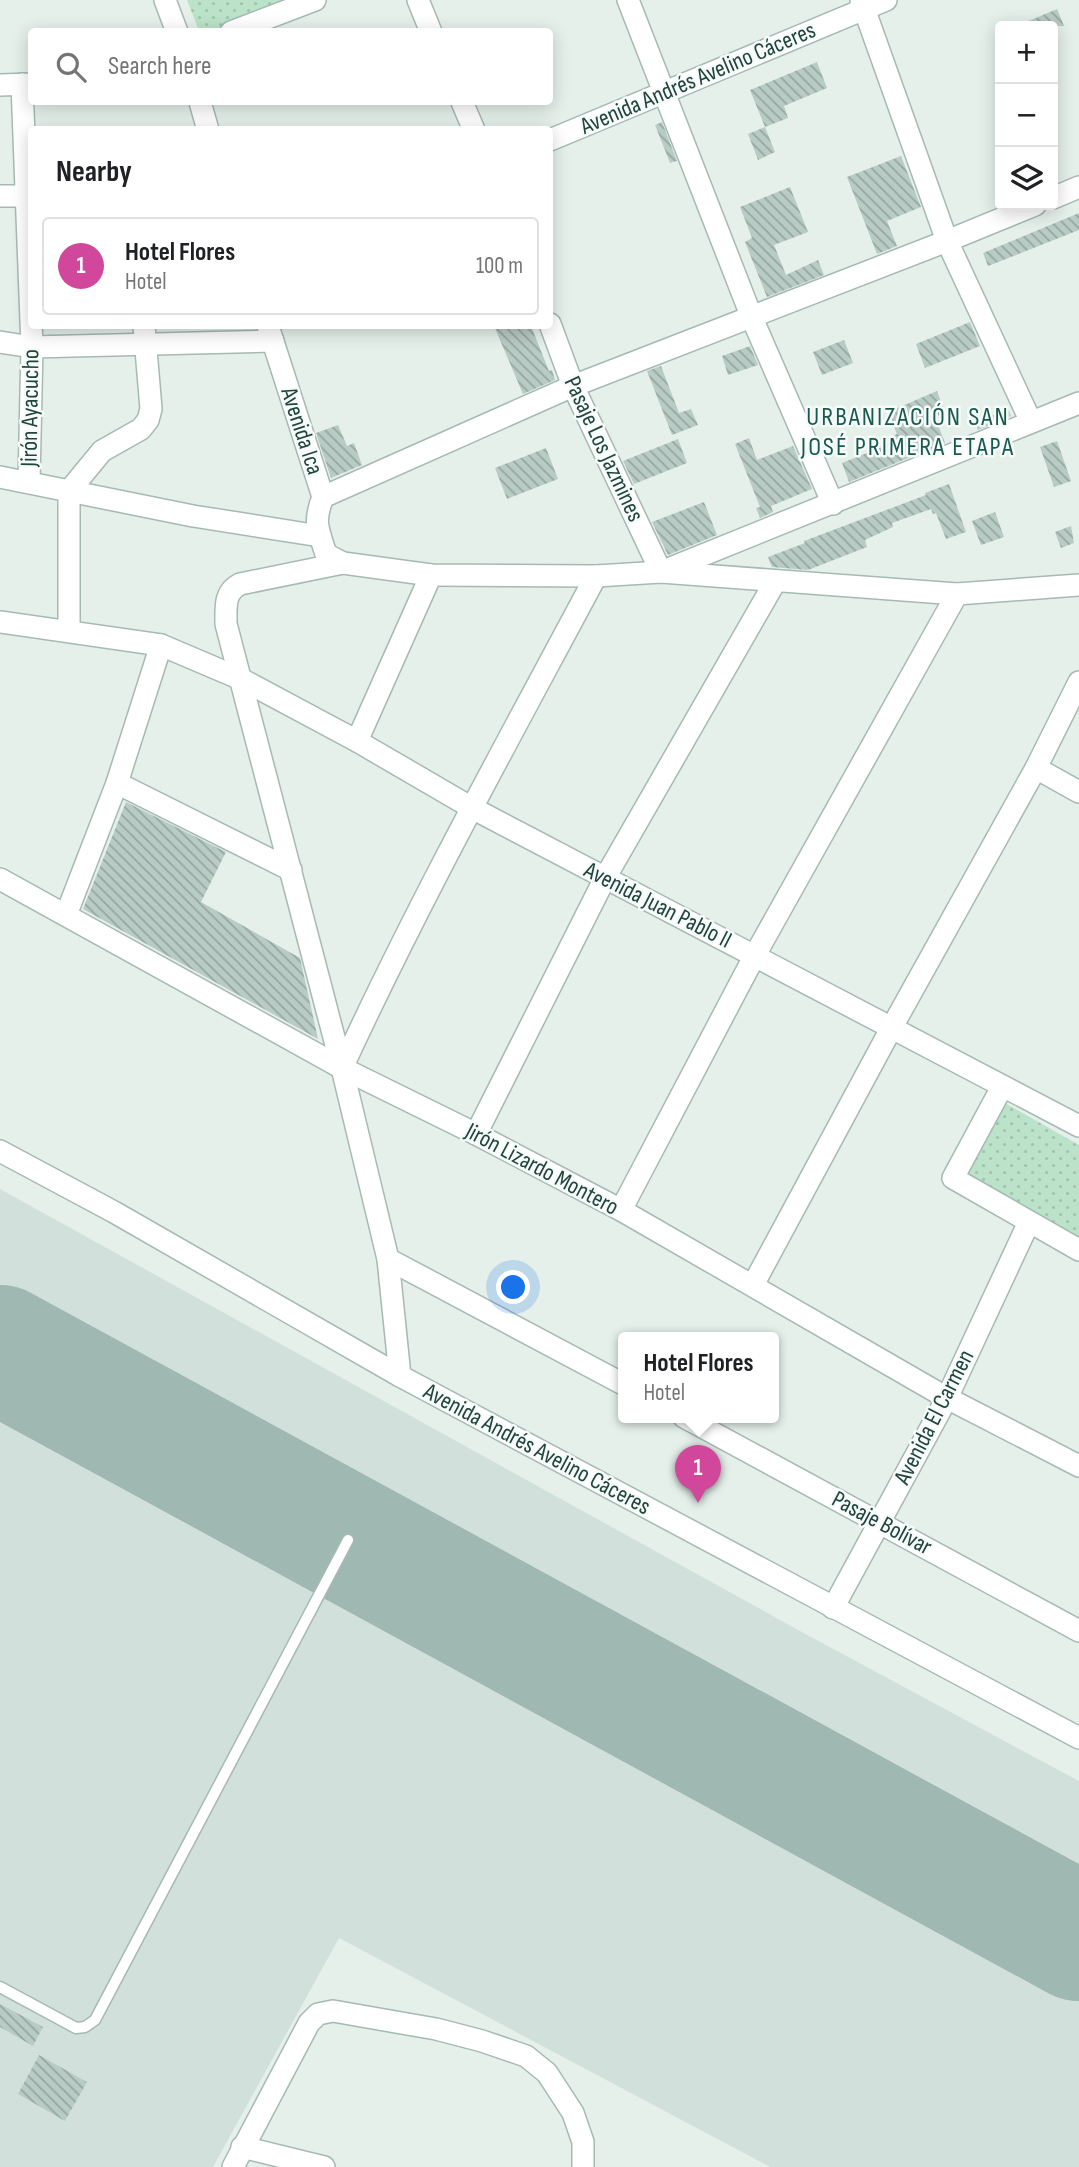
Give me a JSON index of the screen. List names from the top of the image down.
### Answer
{
  "streets": {
    "street": [
      "Avenida Andrés Avelino Cáceres",
      "Jirón Ayacucho",
      "Avenida Ica",
      "Pasaje Los Jazmines",
      "Avenida Juan Pablo II",
      "Jirón Lizardo Montero",
      "Avenida El Carmen",
      "Pasaje Bolívar"
    ]
  },
  "crossings": [
    ["Avenida Andrés Avelino Cáceres", "Avenida El Carmen"],
    ["Jirón Lizardo Montero", "Avenida El Carmen"],
    ["Avenida El Carmen", "Pasaje Bolívar"]
  ],
  "districts": ["URBANIZACIÓN SAN JOSÉ PRIMERA ETAPA"],
  "page": {
    "map_buttons": ["+", "−"],
    "search": "Search here",
    "heading": "Nearby",
    "list": [
      {
        "mark": "1",
        "name": "Hotel Flores",
        "note": "Hotel",
        "value": "100 m"
      }
    ],
    "popup": ["Hotel Flores", "Hotel"],
    "pins": "1"
  }
}
